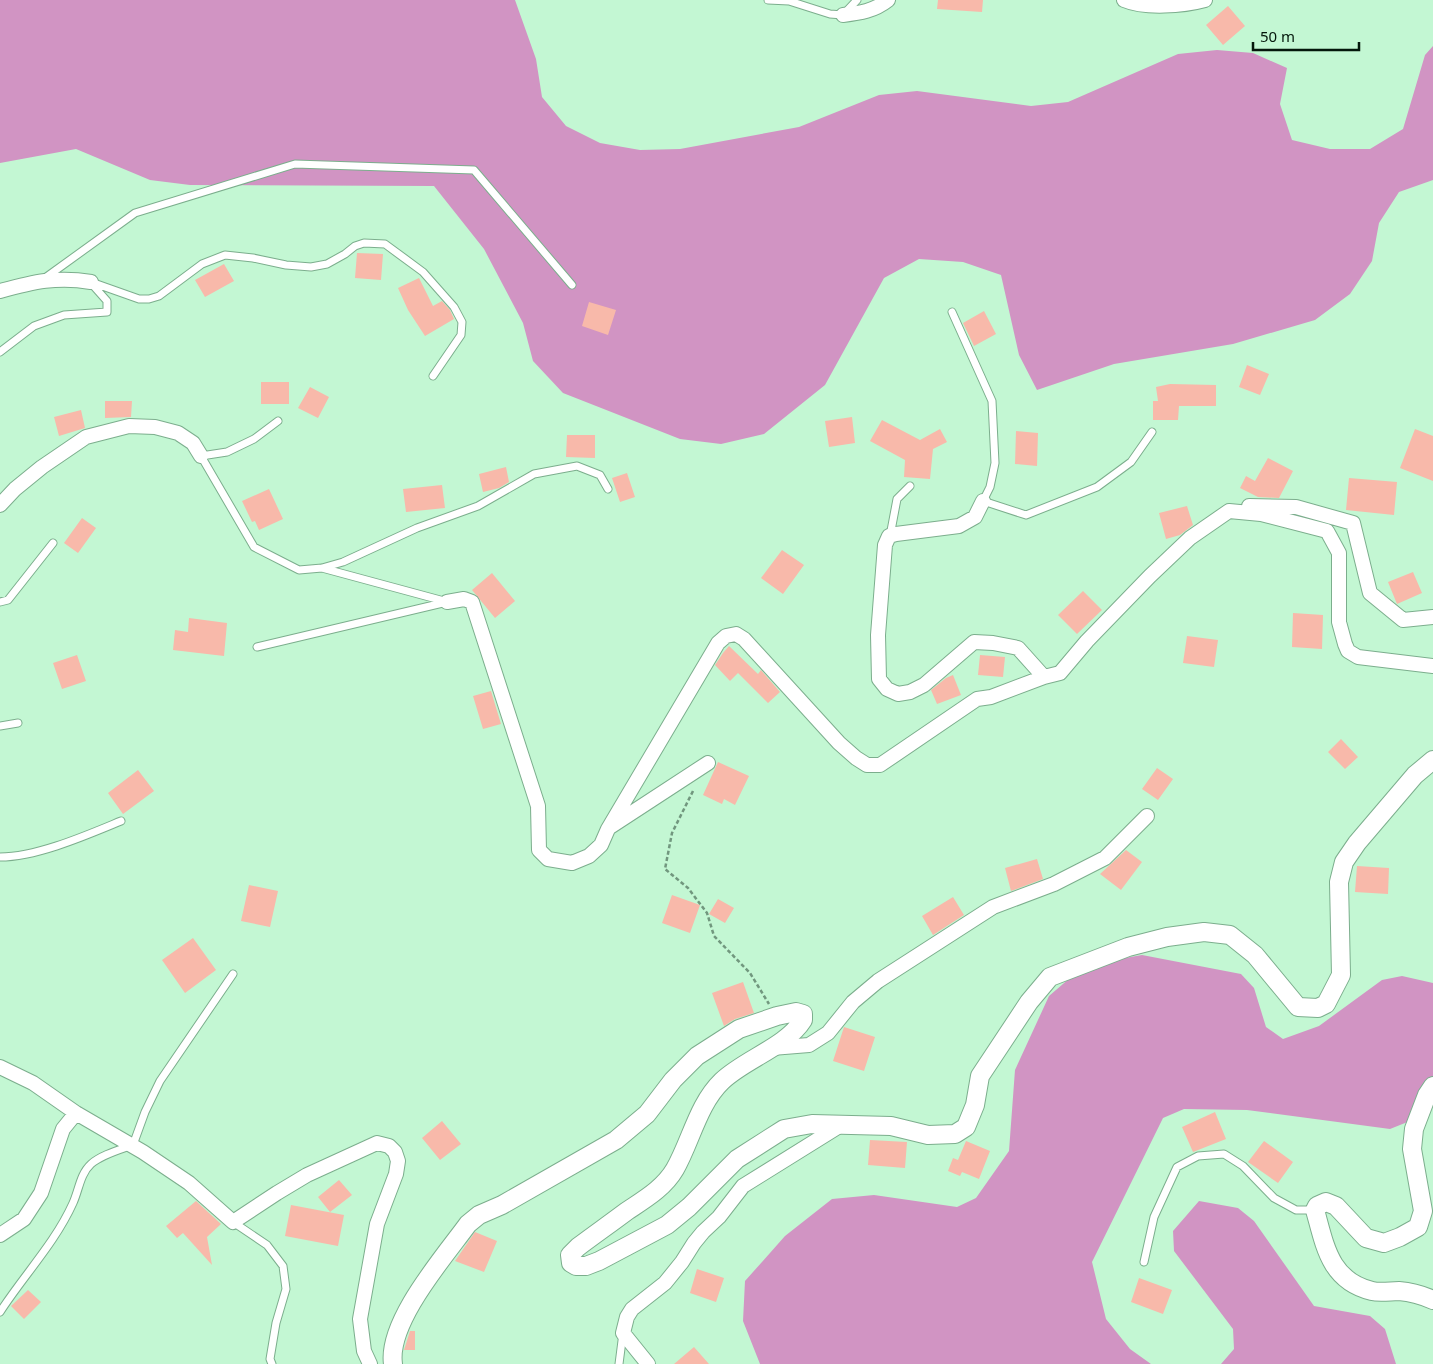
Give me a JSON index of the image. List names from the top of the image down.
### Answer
{
  "scale_bar": "50 m"
}
